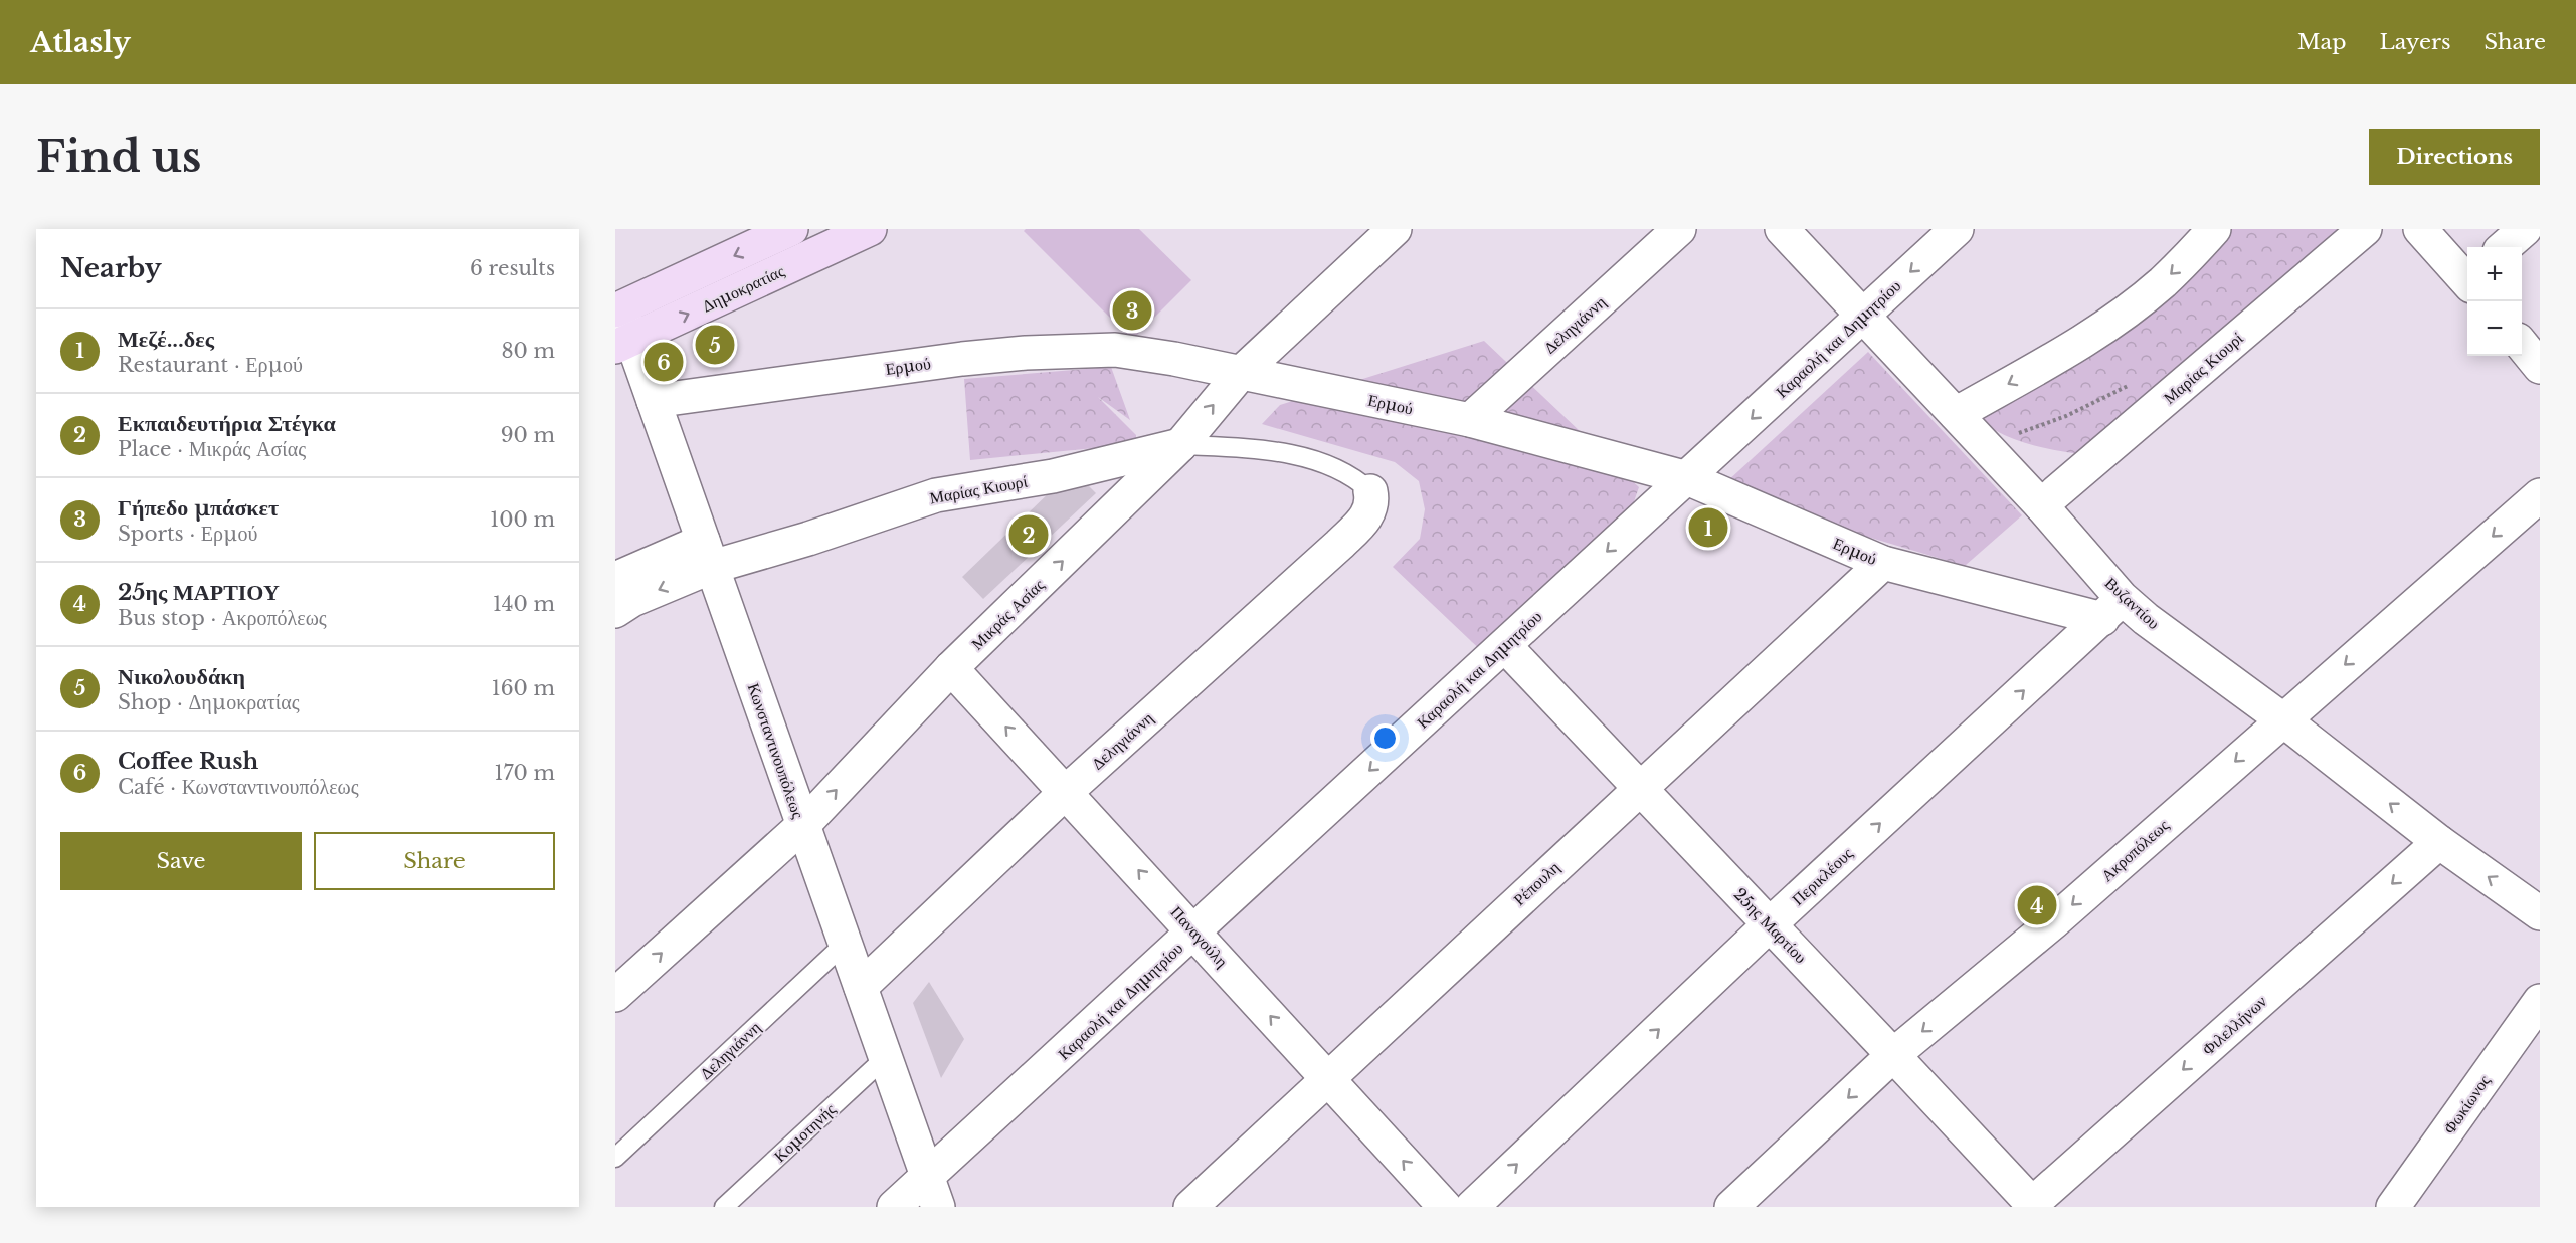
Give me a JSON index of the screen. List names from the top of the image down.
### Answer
{
  "streets": {
    "main road": ["Δημοκρατίας"],
    "street": [
      "Δεληγιάννη",
      "Καραολή και Δημητρίου",
      "Ερμού",
      "Μαρίας Κιουρί",
      "Βυζαντίου",
      "Μικράς Ασίας",
      "Κωνσταντινουπόλεως",
      "Ακροπόλεως",
      "Περικλέους",
      "Ρέπουλη",
      "25ης Μαρτίου",
      "Παναγούλη",
      "Φιλελλήνων",
      "Φωκίωνος"
    ],
    "lane": ["Κομοτηνής"]
  },
  "crossings": [
    ["Δημοκρατίας", "Κωνσταντινουπόλεως"],
    ["Δεληγιάννη", "Ερμού"],
    ["Δεληγιάννη", "Κωνσταντινουπόλεως"],
    ["Δεληγιάννη", "Παναγούλη"],
    ["Καραολή και Δημητρίου", "Ερμού"],
    ["Καραολή και Δημητρίου", "Βυζαντίου"],
    ["Καραολή και Δημητρίου", "Κωνσταντινουπόλεως"],
    ["Καραολή και Δημητρίου", "25ης Μαρτίου"],
    ["Καραολή και Δημητρίου", "Παναγούλη"],
    ["Ερμού", "Βυζαντίου"],
    ["Ερμού", "Μικράς Ασίας"],
    ["Ερμού", "Κωνσταντινουπόλεως"],
    ["Ερμού", "Περικλέους"],
    ["Ερμού", "Ρέπουλη"],
    ["Μαρίας Κιουρί", "Βυζαντίου"],
    ["Μαρίας Κιουρί", "Μικράς Ασίας"],
    ["Μαρίας Κιουρί", "Κωνσταντινουπόλεως"],
    ["Βυζαντίου", "Ακροπόλεως"],
    ["Βυζαντίου", "Περικλέους"],
    ["Βυζαντίου", "Φιλελλήνων"],
    ["Μικράς Ασίας", "Κωνσταντινουπόλεως"],
    ["Μικράς Ασίας", "Παναγούλη"],
    ["Κωνσταντινουπόλεως", "Κομοτηνής"],
    ["Ακροπόλεως", "25ης Μαρτίου"],
    ["Περικλέους", "25ης Μαρτίου"],
    ["Ρέπουλη", "25ης Μαρτίου"],
    ["Ρέπουλη", "Παναγούλη"],
    ["25ης Μαρτίου", "Φιλελλήνων"]
  ],
  "one_way": [
    "Καραολή και Δημητρίου",
    "Μικράς Ασίας",
    "Ακροπόλεως",
    "Περικλέους",
    "Παναγούλη",
    "Φιλελλήνων"
  ],
  "page": {
    "header": "Atlasly",
    "nav": ["Map", "Layers", "Share"],
    "buttons": [
      "Directions",
      ["Save", "Share"]
    ],
    "title": "Find us",
    "heading": ["Nearby", "6 results"],
    "map_buttons": ["+", "−"],
    "pins": [
      "3",
      "5",
      "6",
      "1",
      "2",
      "4"
    ],
    "list": [
      {
        "mark": "1",
        "name": "Μεζέ...δες",
        "note": "Restaurant · Ερμού",
        "value": "80 m"
      },
      {
        "mark": "2",
        "name": "Εκπαιδευτήρια Στέγκα",
        "note": "Place · Μικράς Ασίας",
        "value": "90 m"
      },
      {
        "mark": "3",
        "name": "Γήπεδο μπάσκετ",
        "note": "Sports · Ερμού",
        "value": "100 m"
      },
      {
        "mark": "4",
        "name": "25ης ΜΑΡΤΙΟΥ",
        "note": "Bus stop · Ακροπόλεως",
        "value": "140 m"
      },
      {
        "mark": "5",
        "name": "Νικολουδάκη",
        "note": "Shop · Δημοκρατίας",
        "value": "160 m"
      },
      {
        "mark": "6",
        "name": "Coffee Rush",
        "note": "Café · Κωνσταντινουπόλεως",
        "value": "170 m"
      }
    ]
  }
}
